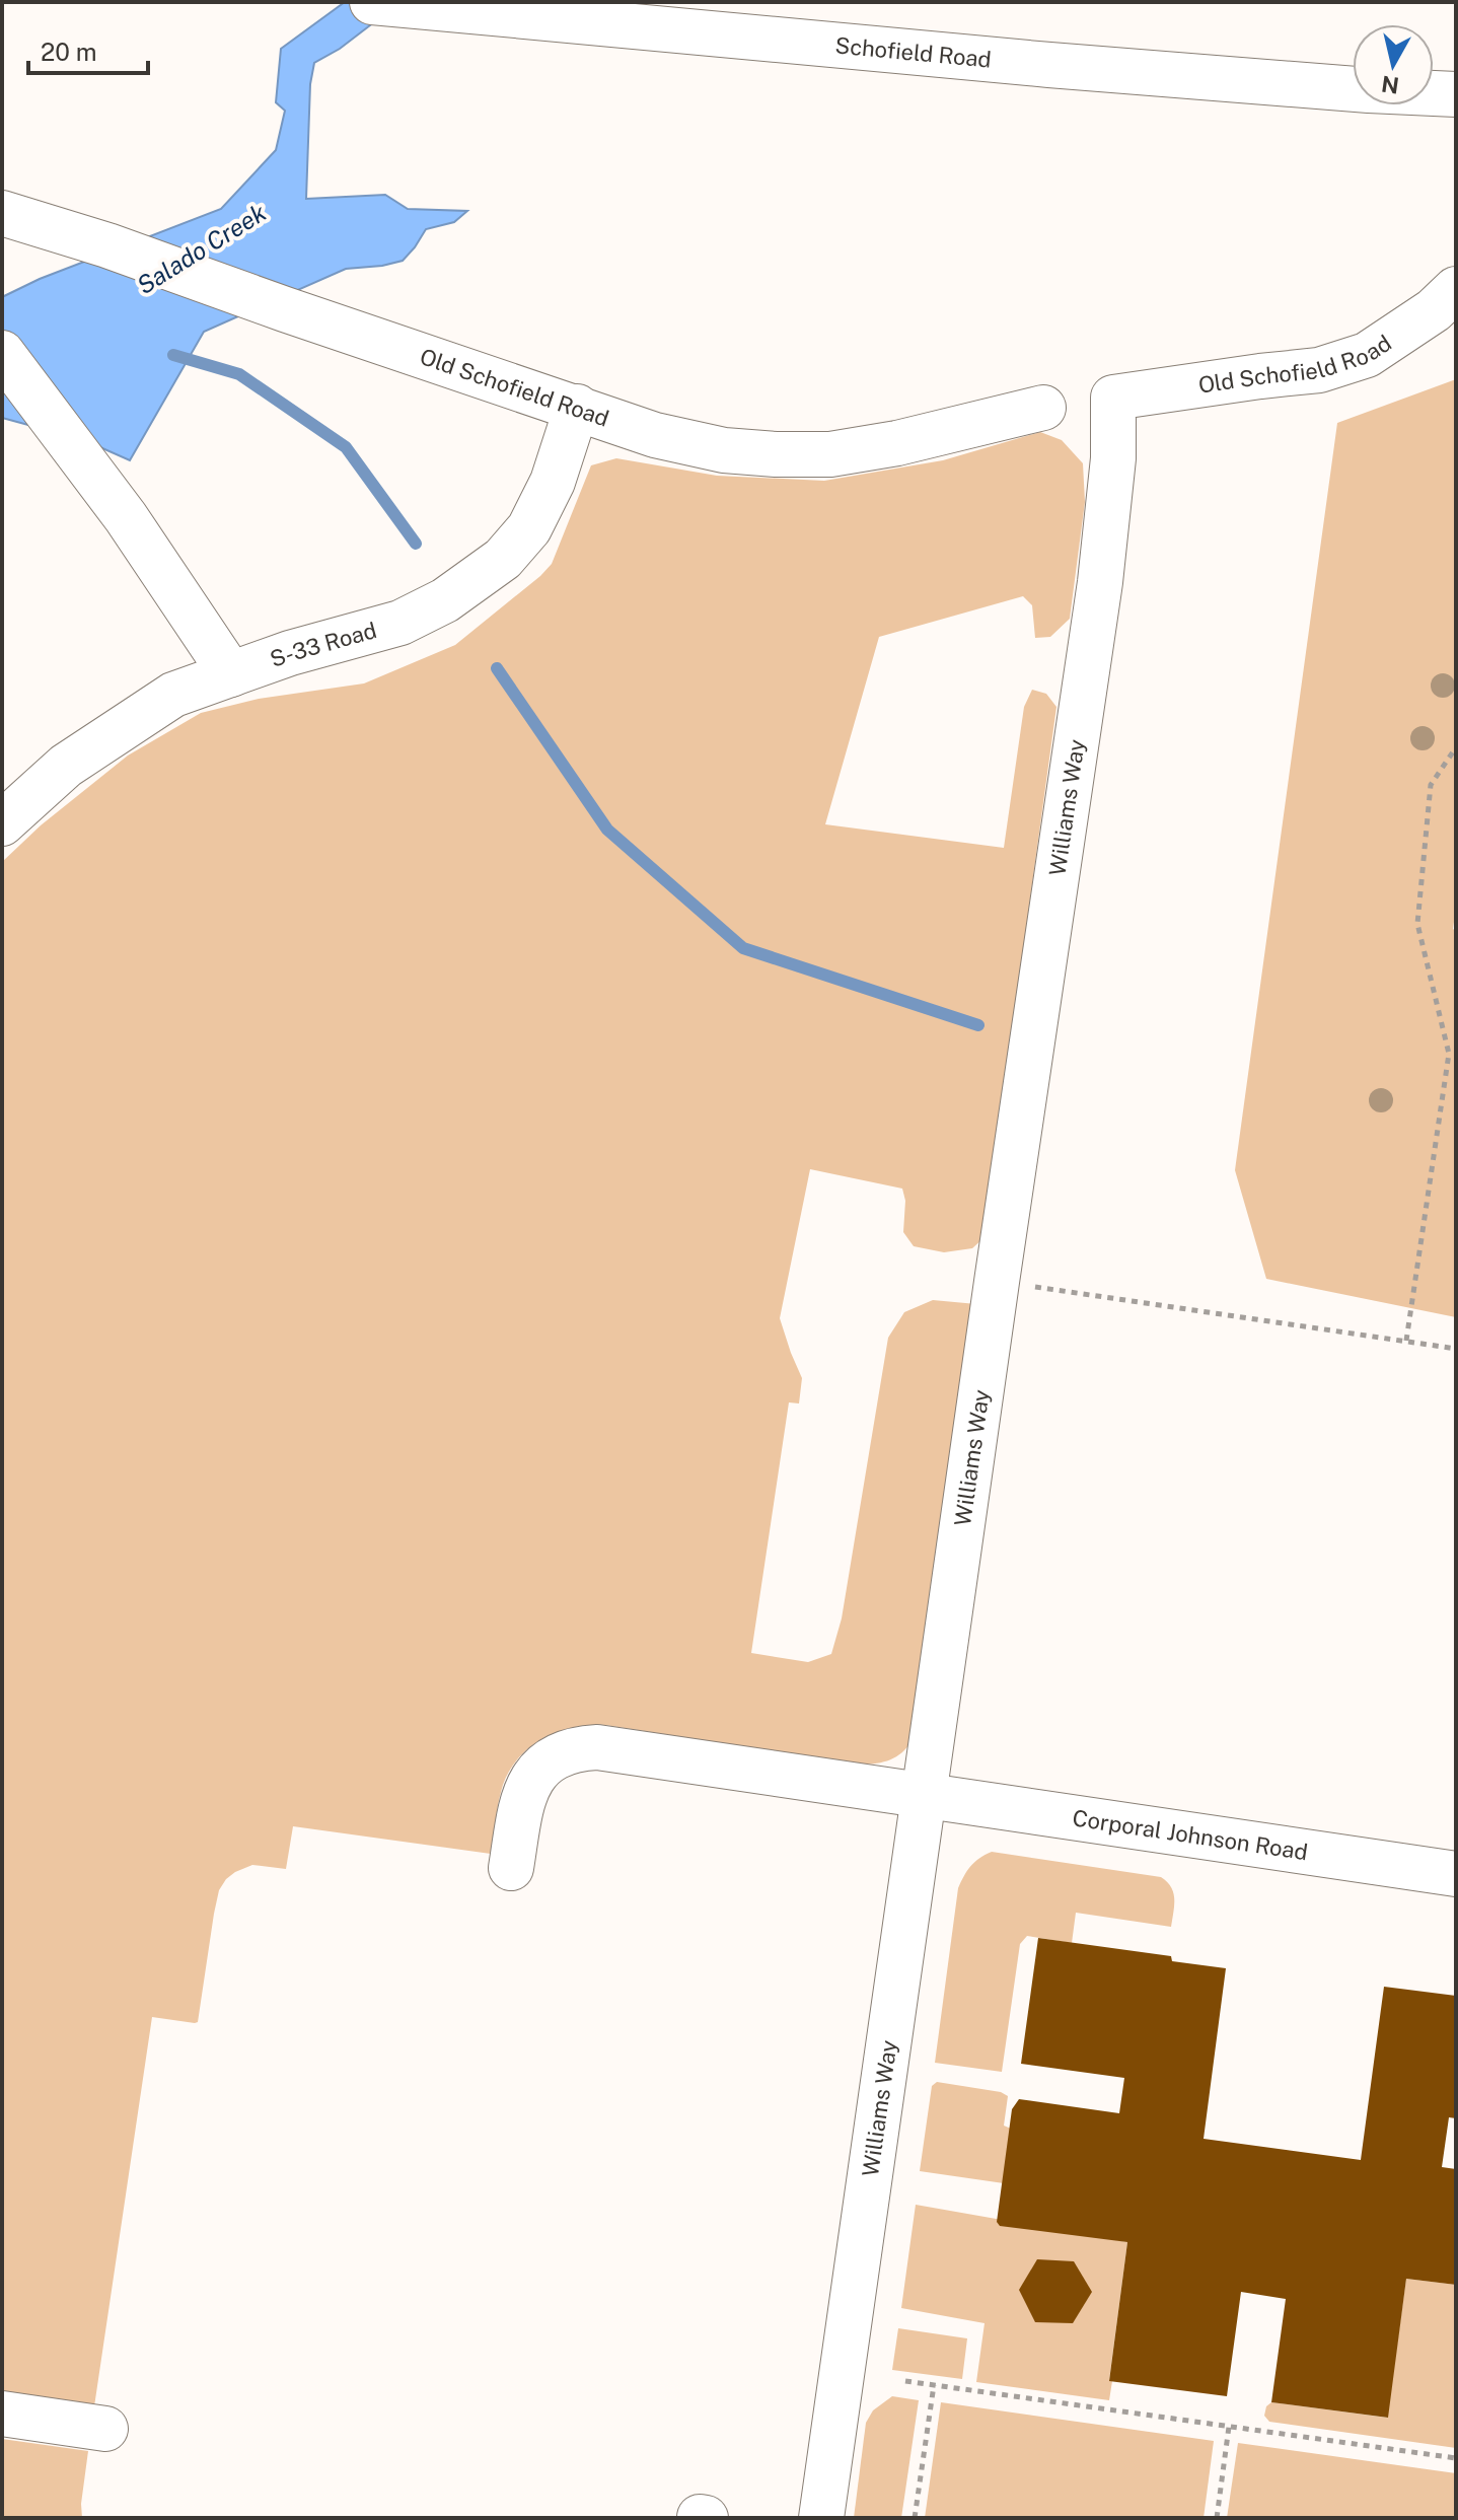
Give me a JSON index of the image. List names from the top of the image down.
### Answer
{
  "streets": {
    "street": [
      "Schofield Road",
      "Old Schofield Road",
      "S-33 Road",
      "Williams Way",
      "Corporal Johnson Road"
    ]
  },
  "crossings": [
    ["Old Schofield Road", "S-33 Road"],
    ["Old Schofield Road", "Williams Way"],
    ["Williams Way", "Corporal Johnson Road"]
  ],
  "water": ["Salado Creek"],
  "scale_bar": "20 m",
  "north": "bottom"
}
